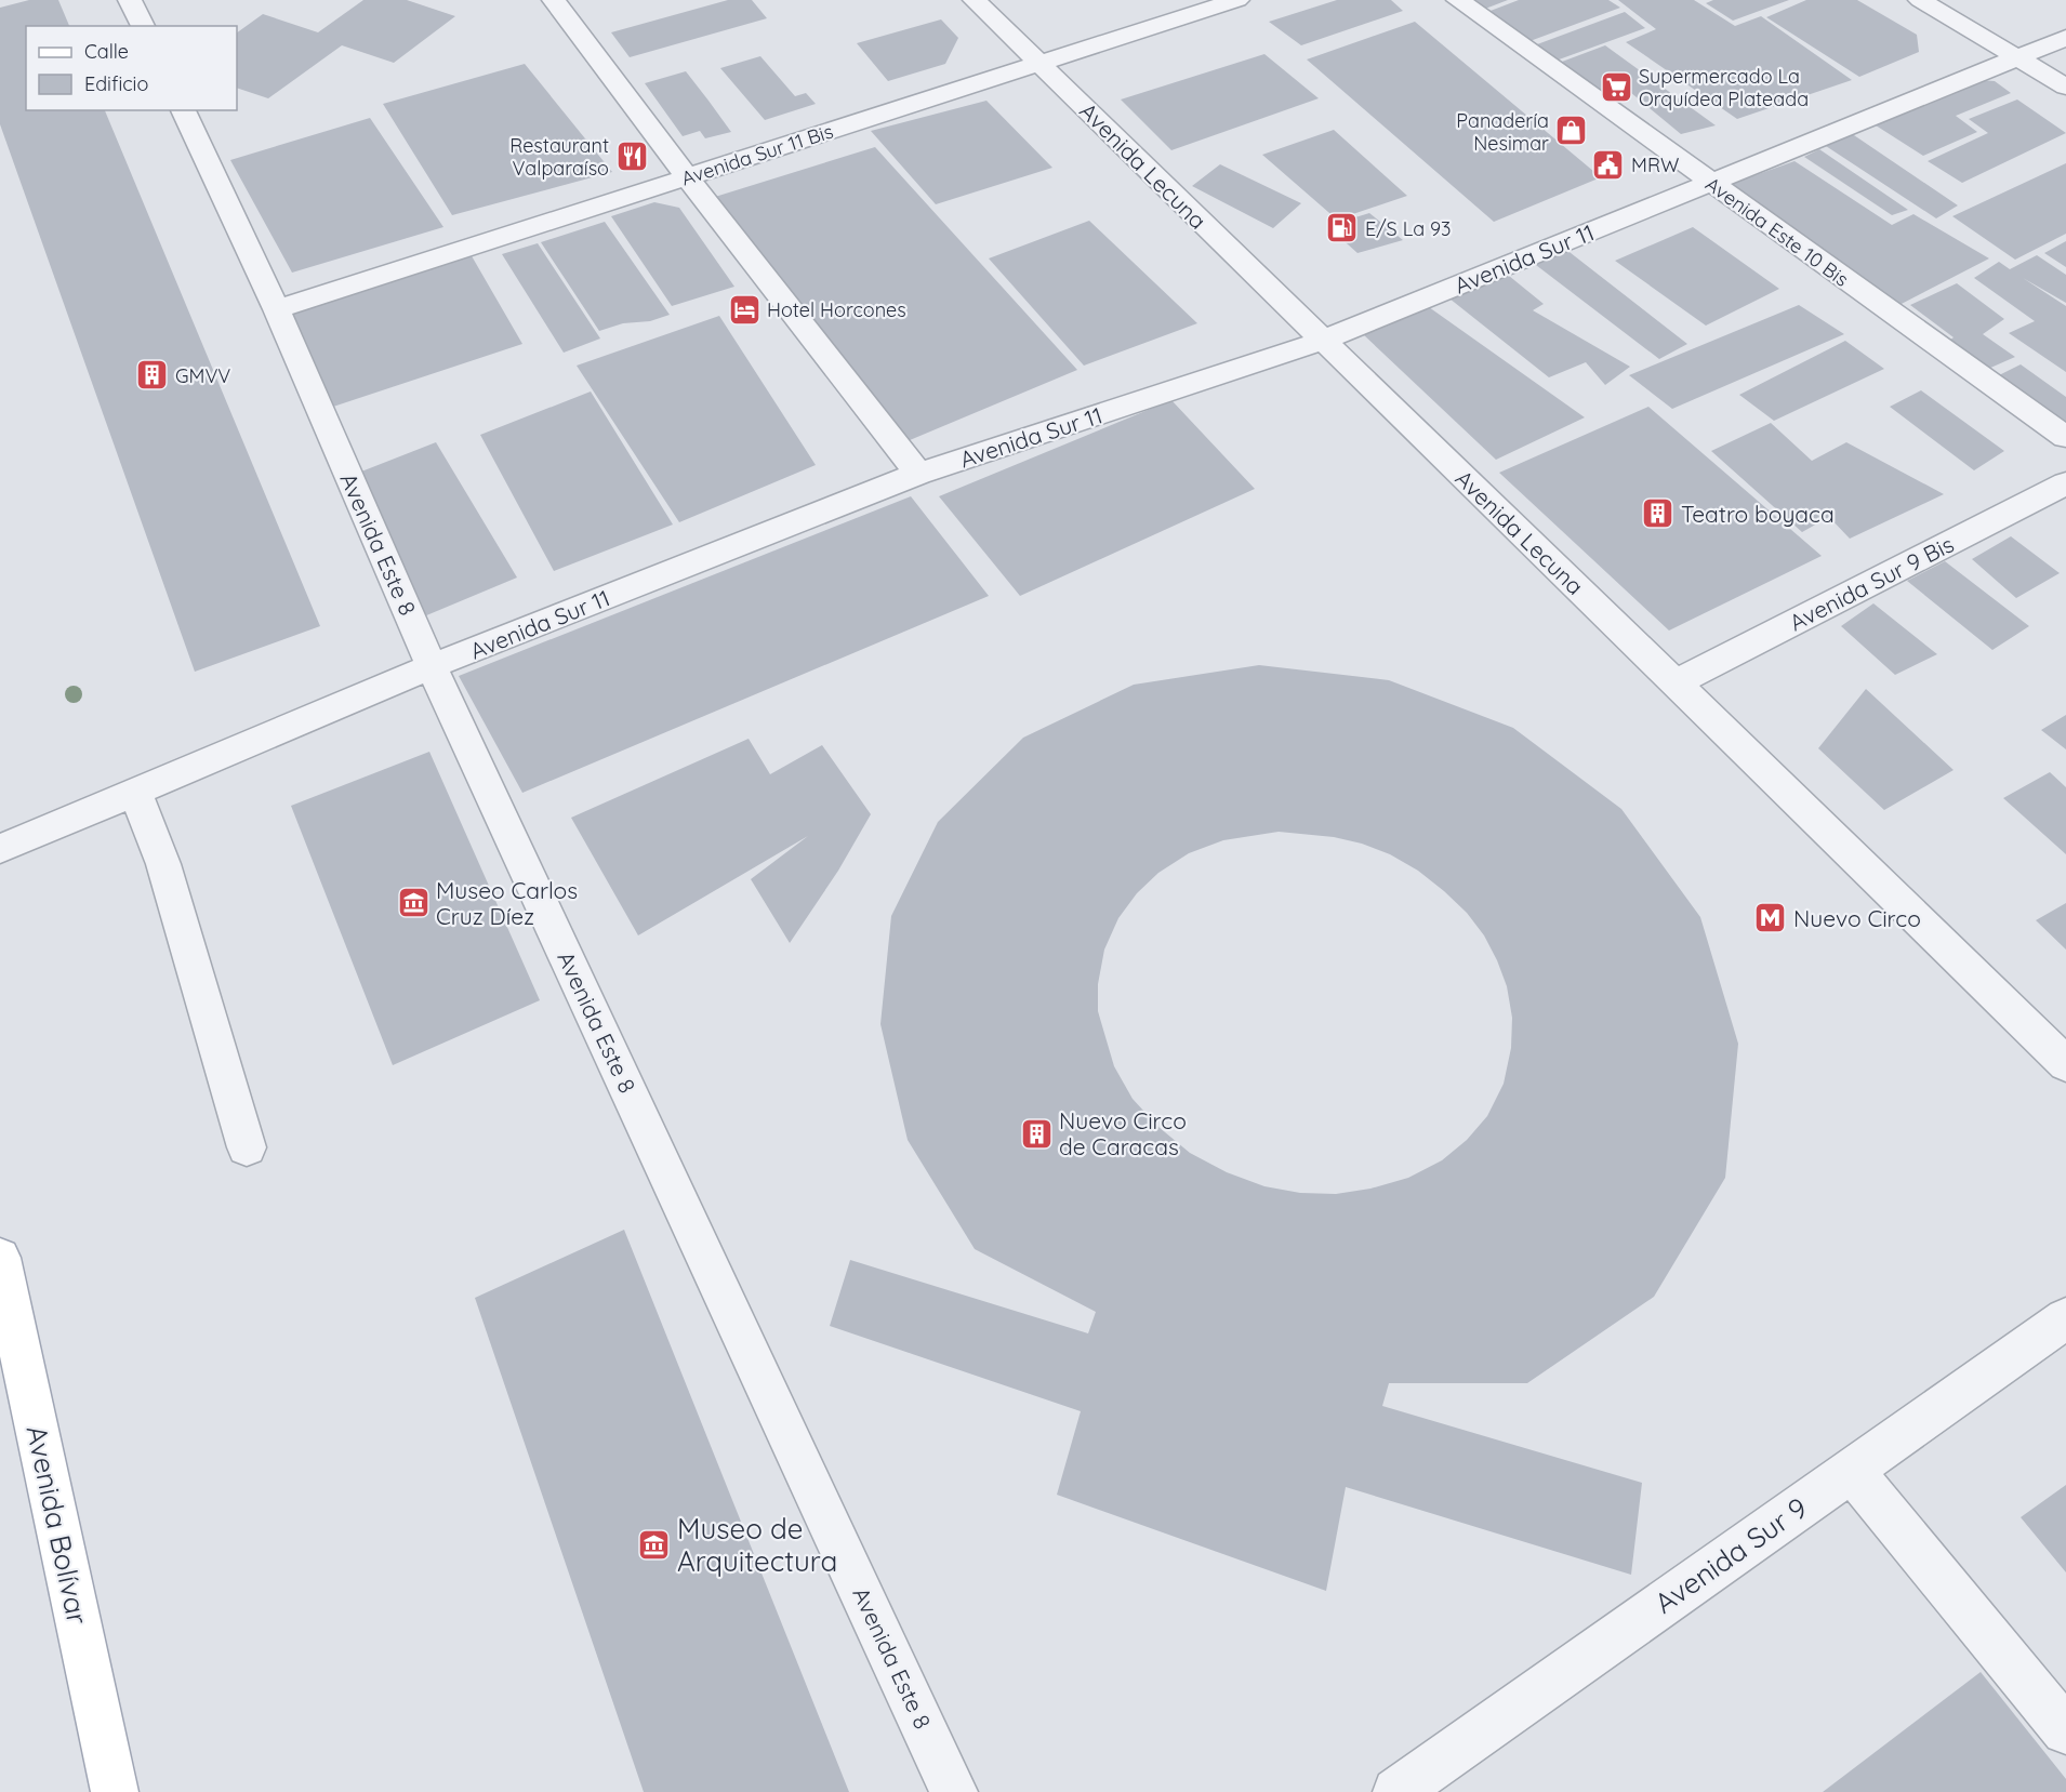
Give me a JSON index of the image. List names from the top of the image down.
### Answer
{
  "streets": {
    "main road": ["Avenida Bolívar"],
    "street": [
      "Avenida Sur 11 Bis",
      "Avenida Lecuna",
      "Avenida Este 10 Bis",
      "Avenida Sur 11",
      "Avenida Este 8",
      "Avenida Sur 9 Bis",
      "Avenida Sur 9"
    ]
  },
  "crossings": [
    ["Avenida Sur 11 Bis", "Avenida Lecuna"],
    ["Avenida Sur 11 Bis", "Avenida Este 8"],
    ["Avenida Lecuna", "Avenida Sur 11"],
    ["Avenida Lecuna", "Avenida Sur 9 Bis"],
    ["Avenida Este 10 Bis", "Avenida Sur 11"],
    ["Avenida Sur 11", "Avenida Este 8"]
  ],
  "places": {
    "supermarket": ["Supermercado La Orquídea Plateada"],
    "shop": ["Panadería Nesimar"],
    "restaurant": ["Restaurant Valparaíso"],
    "public building": ["MRW"],
    "fuel station": ["E/S La 93"],
    "hotel": ["Hotel Horcones"],
    "building": ["GMVV", "Teatro boyaca", "Nuevo Circo de Caracas"],
    "museum": ["Museo Carlos Cruz Díez", "Museo de Arquitectura"],
    "metro station": ["Nuevo Circo"]
  },
  "legend": ["Calle", "Edificio"]
}
